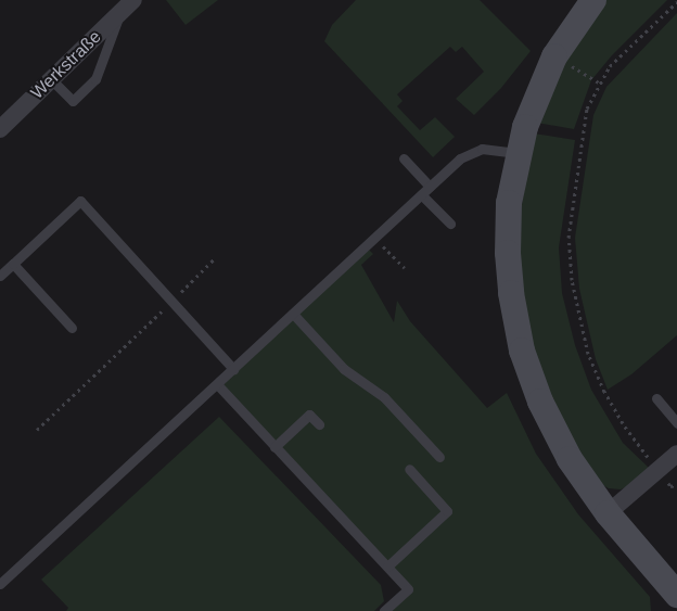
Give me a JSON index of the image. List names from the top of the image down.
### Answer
{
  "streets": {
    "street": ["Werkstraße"]
  }
}
